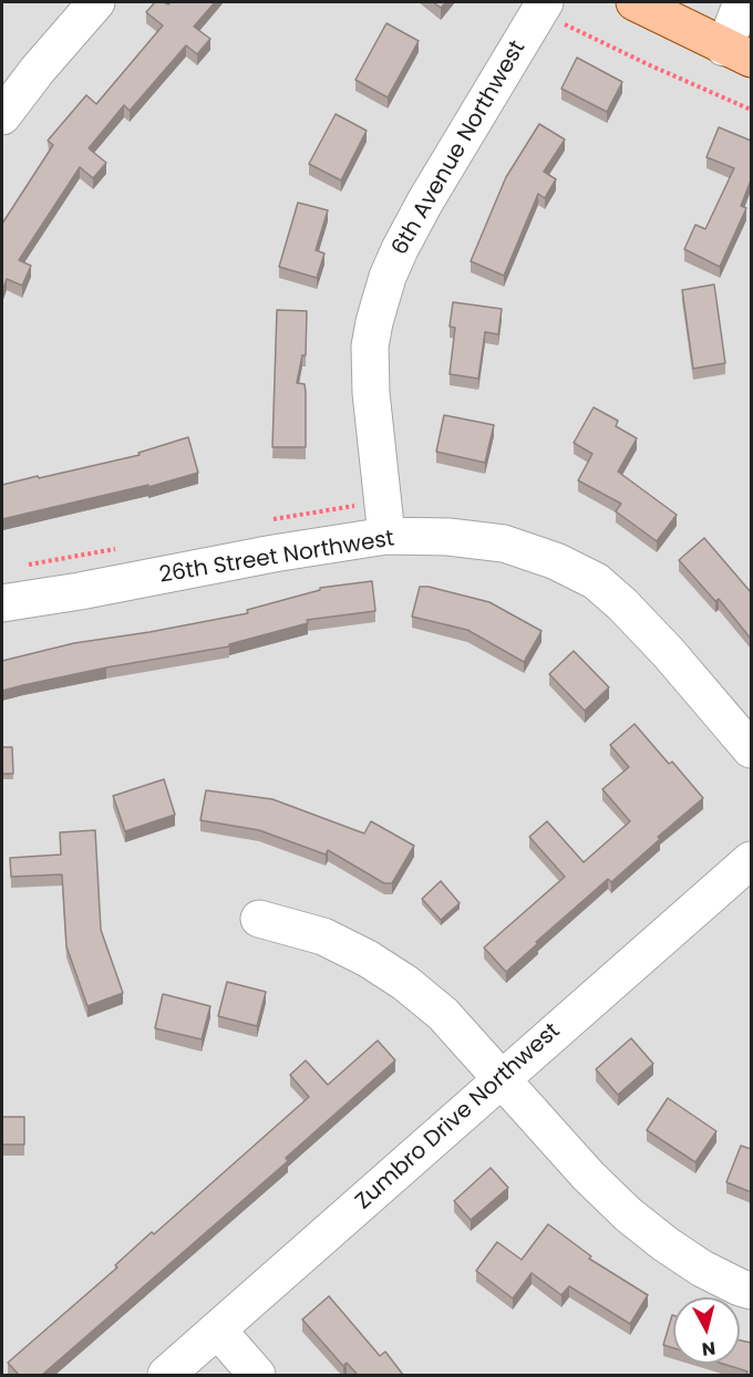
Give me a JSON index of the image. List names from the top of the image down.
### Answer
{
  "streets": {
    "street": ["6th Avenue Northwest", "26th Street Northwest", "Zumbro Drive Northwest"]
  },
  "crossings": [
    ["6th Avenue Northwest", "26th Street Northwest"]
  ],
  "north": "bottom"
}
